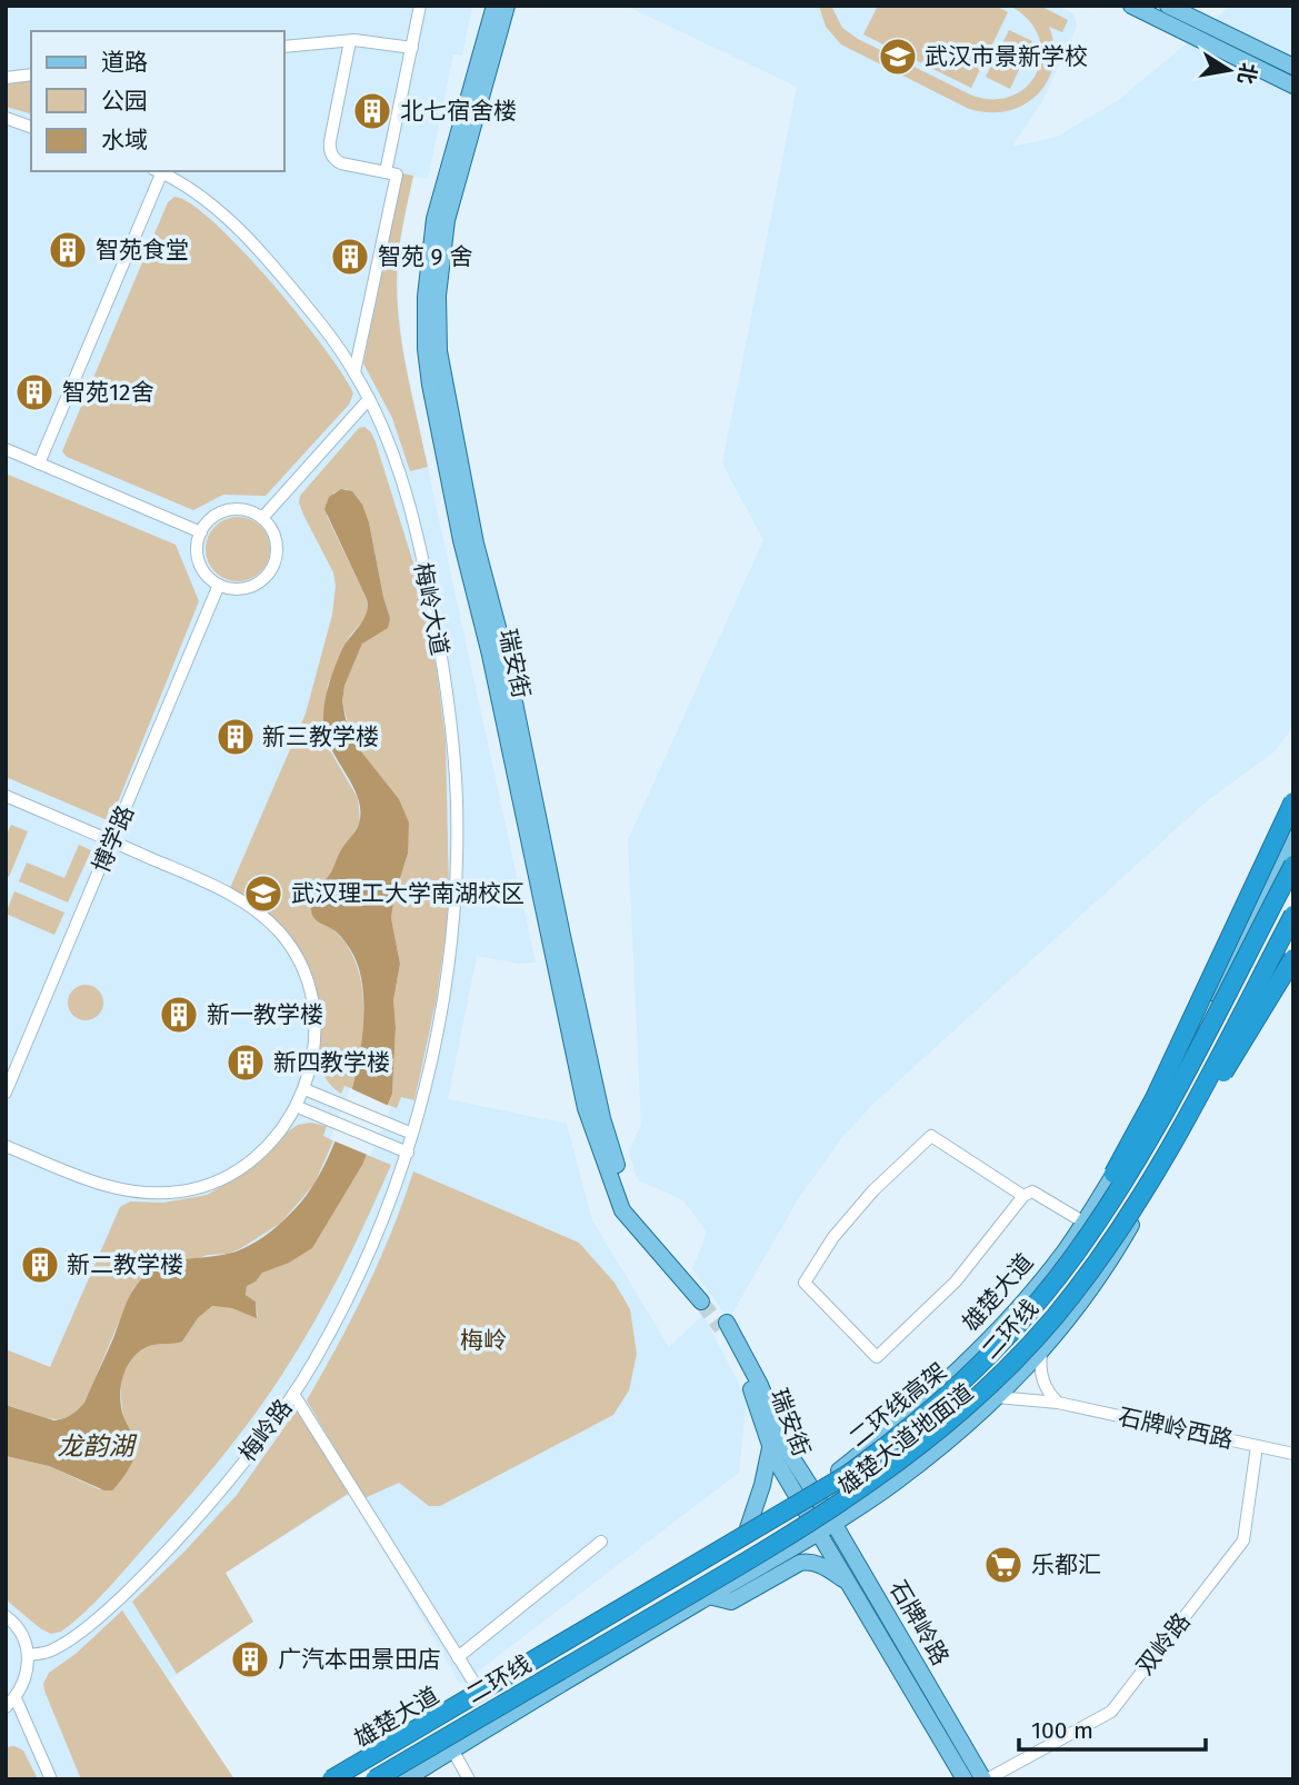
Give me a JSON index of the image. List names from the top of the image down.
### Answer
{
  "streets": {
    "highway": ["二环线", "二环线高架"],
    "main road": [
      "瑞安街",
      "雄楚大道",
      "雄楚大道地面道",
      "石牌岭路"
    ],
    "street": [
      "梅岭大道",
      "博学路",
      "石牌岭西路",
      "梅岭路",
      "双岭路"
    ]
  },
  "crossings": [
    ["梅岭大道", "梅岭路"],
    ["瑞安街", "雄楚大道"],
    ["瑞安街", "二环线高架"],
    ["瑞安街", "雄楚大道地面道"],
    ["瑞安街", "石牌岭路"],
    ["雄楚大道", "二环线高架"],
    ["雄楚大道", "石牌岭路"],
    ["二环线高架", "石牌岭路"],
    ["石牌岭西路", "雄楚大道地面道"],
    ["石牌岭西路", "双岭路"],
    ["雄楚大道地面道", "石牌岭路"],
    ["石牌岭路", "双岭路"]
  ],
  "water": ["龙韵湖"],
  "parks": ["梅岭"],
  "places": {
    "school or university": ["武汉市景新学校", "武汉理工大学南湖校区"],
    "building": [
      "北七宿舍楼",
      "智苑食堂",
      "智苑 9 舍",
      "智苑12舍",
      "新三教学楼",
      "新一教学楼",
      "新四教学楼",
      "新二教学楼",
      "广汽本田景田店"
    ],
    "supermarket": ["乐都汇"]
  },
  "legend": ["道路", "公园", "水域"],
  "scale_bar": "100 m",
  "north": "right"
}
